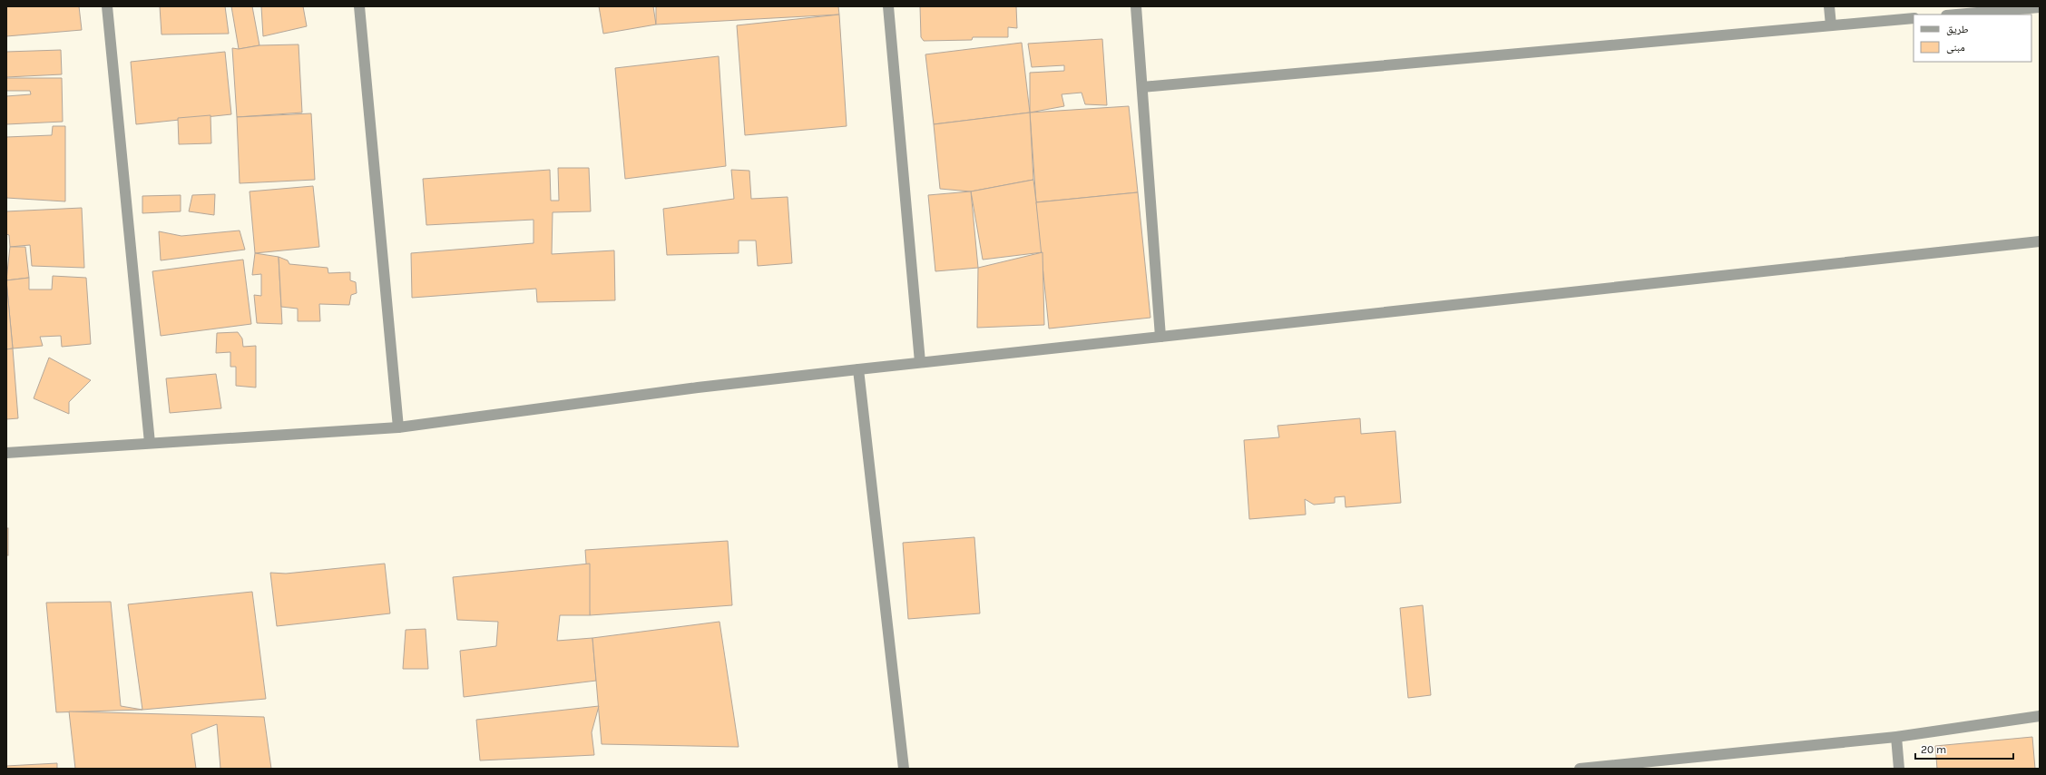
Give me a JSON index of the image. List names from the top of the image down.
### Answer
{
  "legend": ["طريق", "مبنى"],
  "scale_bar": "20 m"
}
